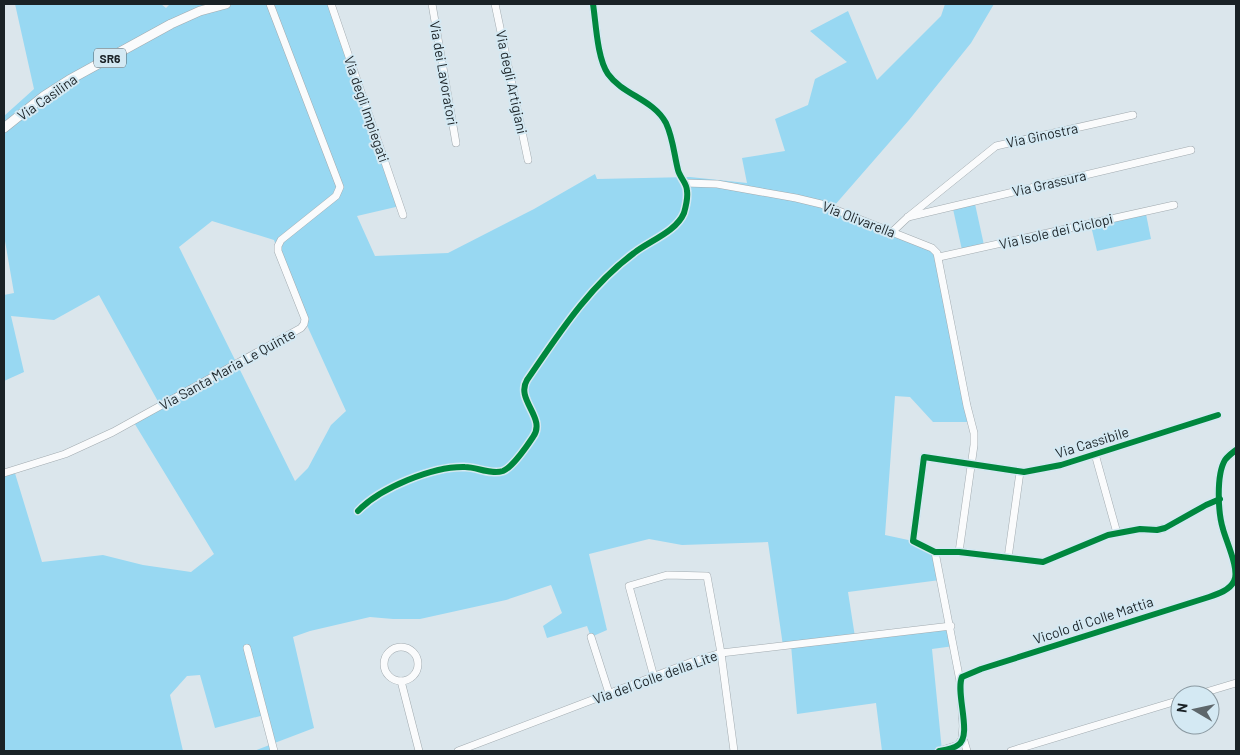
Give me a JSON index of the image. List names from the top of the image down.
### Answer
{
  "streets": {
    "main road": ["SR6", "Via Casilina"],
    "street": [
      "Via dei Lavoratori",
      "Via degli Artigiani",
      "Via degli Impiegati",
      "Via Ginostra",
      "Via Grassura",
      "Via Olivarella",
      "Via Isole dei Ciclopi",
      "Via Santa Maria Le Quinte",
      "Via Cassibile",
      "Vicolo di Colle Mattia",
      "Via del Colle della Lite"
    ]
  },
  "crossings": [
    ["Via Ginostra", "Via Grassura"],
    ["Via Ginostra", "Via Olivarella"],
    ["Via Olivarella", "Via Isole dei Ciclopi"]
  ],
  "north": "left"
}
